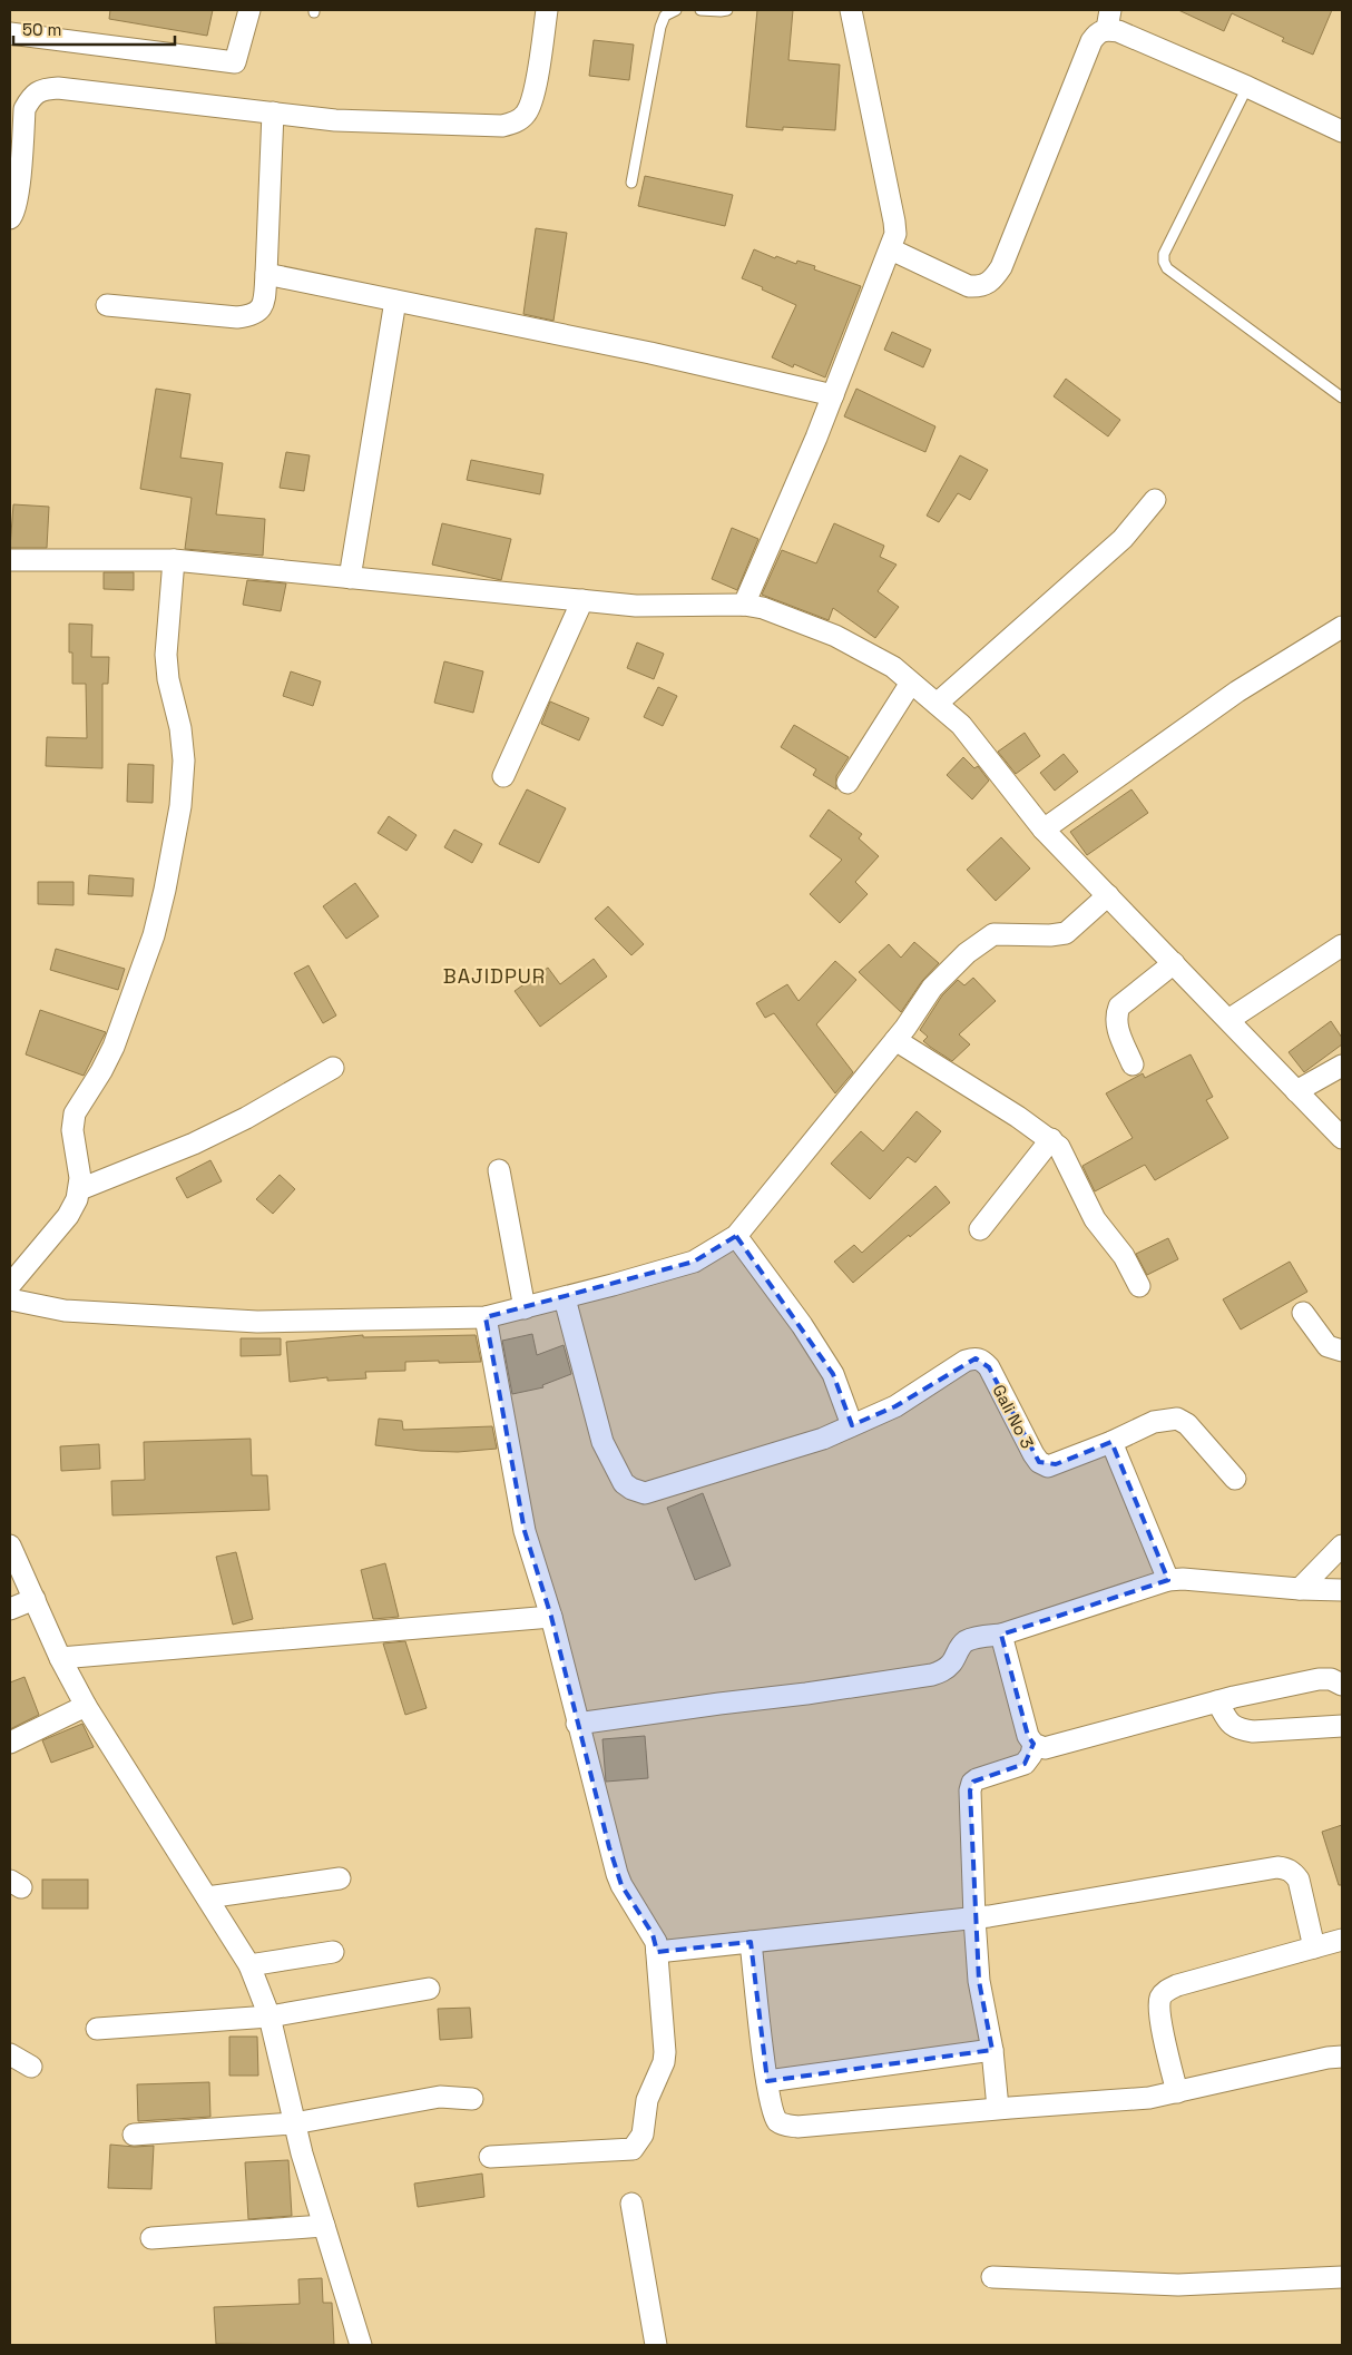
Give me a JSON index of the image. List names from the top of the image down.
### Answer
{
  "streets": {
    "street": ["Gali No 3"]
  },
  "districts": ["BAJIDPUR"],
  "scale_bar": "50 m"
}
